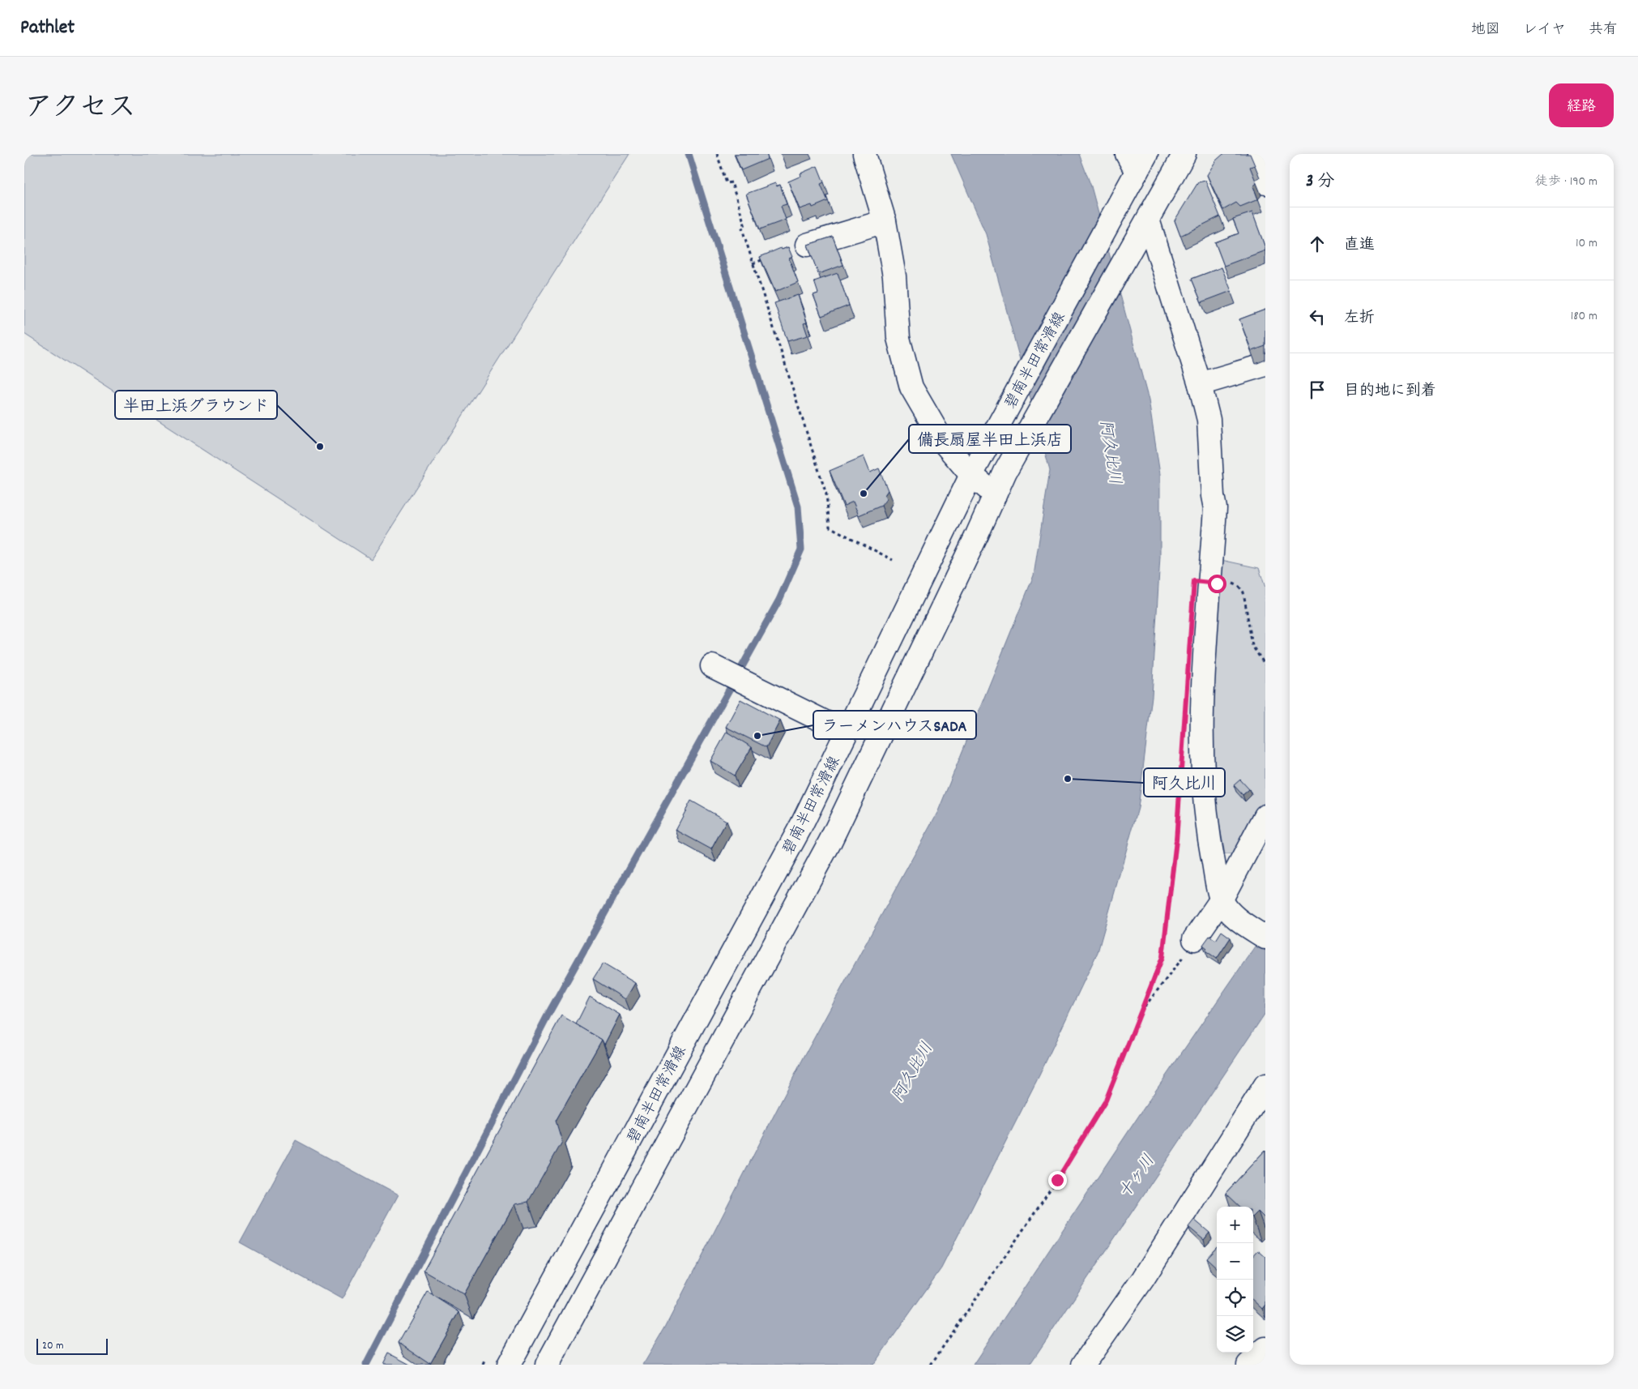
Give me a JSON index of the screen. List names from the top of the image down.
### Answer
{
  "streets": {
    "main road": ["碧南半田常滑線"]
  },
  "water": ["阿久比川", "十ヶ川"],
  "places": [
    "半田上浜グラウンド",
    "備長扇屋半田上浜店",
    "ラーメンハウスSADA",
    "阿久比川"
  ],
  "scale_bar": "20 m",
  "page": {
    "header": "Pathlet",
    "nav": ["地図", "レイヤ", "共有"],
    "title": "アクセス",
    "buttons": "経路",
    "heading": ["3 分", "徒歩 · 190 m"],
    "list": [
      ["直進", "10 m"],
      ["左折", "180 m"],
      "目的地に到着"
    ],
    "map_buttons": ["+", "−"],
    "scale": "20 m"
  }
}
